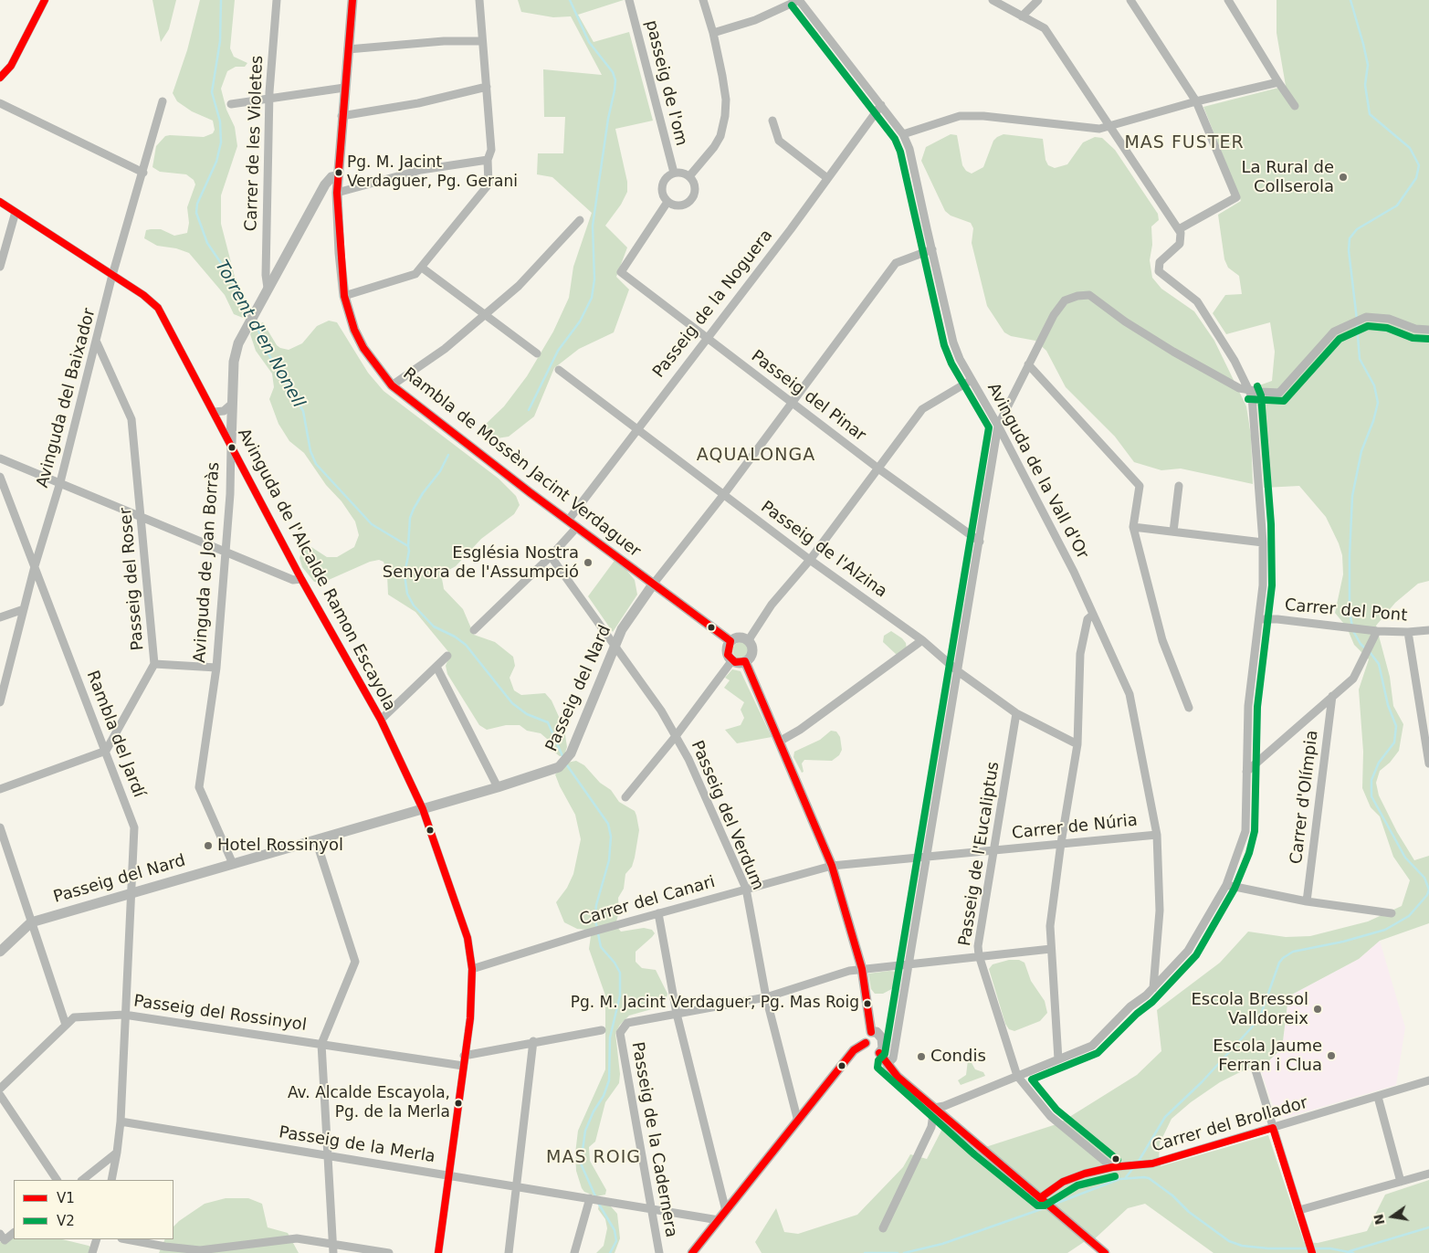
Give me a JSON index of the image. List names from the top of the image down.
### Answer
{
  "streets": {
    "street": [
      "passeig de l'om",
      "Carrer de les Violetes",
      "Passeig de la Noguera",
      "Passeig del Pinar",
      "Avinguda del Baixador",
      "Rambla de Mossèn Jacint Verdaguer",
      "Avinguda de la Vall d'Or",
      "Passeig de l'Alzina",
      "Avinguda de Joan Borràs",
      "Avinguda de l'Alcalde Ramon Escayola",
      "Passeig del Roser",
      "Carrer del Pont",
      "Passeig del Nard",
      "Rambla del Jardí",
      "Carrer d'Olímpia",
      "Passeig del Verdum",
      "Carrer de Núria",
      "Passeig de l'Eucaliptus",
      "Carrer del Canari",
      "Passeig del Rossinyol",
      "Carrer del Brollador",
      "Passeig de la Cadernera",
      "Passeig de la Merla"
    ]
  },
  "crossings": [
    ["passeig de l'om", "Passeig del Pinar"],
    ["Carrer de les Violetes", "Avinguda de Joan Borràs"],
    ["Passeig de la Noguera", "Passeig del Pinar"],
    ["Passeig de la Noguera", "Rambla de Mossèn Jacint Verdaguer"],
    ["Passeig de la Noguera", "Avinguda de la Vall d'Or"],
    ["Passeig de la Noguera", "Passeig de l'Alzina"],
    ["Avinguda del Baixador", "Avinguda de l'Alcalde Ramon Escayola"],
    ["Avinguda del Baixador", "Passeig del Roser"],
    ["Avinguda del Baixador", "Rambla del Jardí"],
    ["Rambla de Mossèn Jacint Verdaguer", "Avinguda de Joan Borràs"],
    ["Rambla de Mossèn Jacint Verdaguer", "Passeig del Nard"],
    ["Avinguda de la Vall d'Or", "Carrer de Núria"],
    ["Passeig de l'Alzina", "Passeig de l'Eucaliptus"],
    ["Avinguda de Joan Borràs", "Avinguda de l'Alcalde Ramon Escayola"],
    ["Avinguda de Joan Borràs", "Passeig del Nard"],
    ["Avinguda de l'Alcalde Ramon Escayola", "Passeig del Nard"],
    ["Avinguda de l'Alcalde Ramon Escayola", "Carrer del Canari"],
    ["Avinguda de l'Alcalde Ramon Escayola", "Passeig del Rossinyol"],
    ["Avinguda de l'Alcalde Ramon Escayola", "Passeig de la Merla"],
    ["Passeig del Roser", "Rambla del Jardí"],
    ["Passeig del Nard", "Rambla del Jardí"],
    ["Passeig del Nard", "Passeig del Verdum"],
    ["Rambla del Jardí", "Passeig del Rossinyol"],
    ["Rambla del Jardí", "Passeig de la Merla"],
    ["Passeig del Verdum", "Carrer del Canari"],
    ["Carrer de Núria", "Passeig de l'Eucaliptus"],
    ["Carrer de Núria", "Carrer del Canari"],
    ["Passeig de la Cadernera", "Passeig de la Merla"]
  ],
  "districts": ["MAS FUSTER", "AQUALONGA", "MAS ROIG"],
  "water": ["Torrent d'en Nonell"],
  "places": [
    "Pg. M. Jacint Verdaguer, Pg. Gerani",
    "La Rural de Collserola",
    "Església Nostra Senyora de l'Assumpció",
    "Hotel Rossinyol",
    "Pg. M. Jacint Verdaguer, Pg. Mas Roig",
    "Escola Bressol Valldoreix",
    "Escola Jaume Ferran i Clua",
    "Condis",
    "Av. Alcalde Escayola, Pg. de la Merla"
  ],
  "lines": ["transit line V1", "transit line V2"],
  "legend": ["V1", "V2"],
  "north": "left"
}
